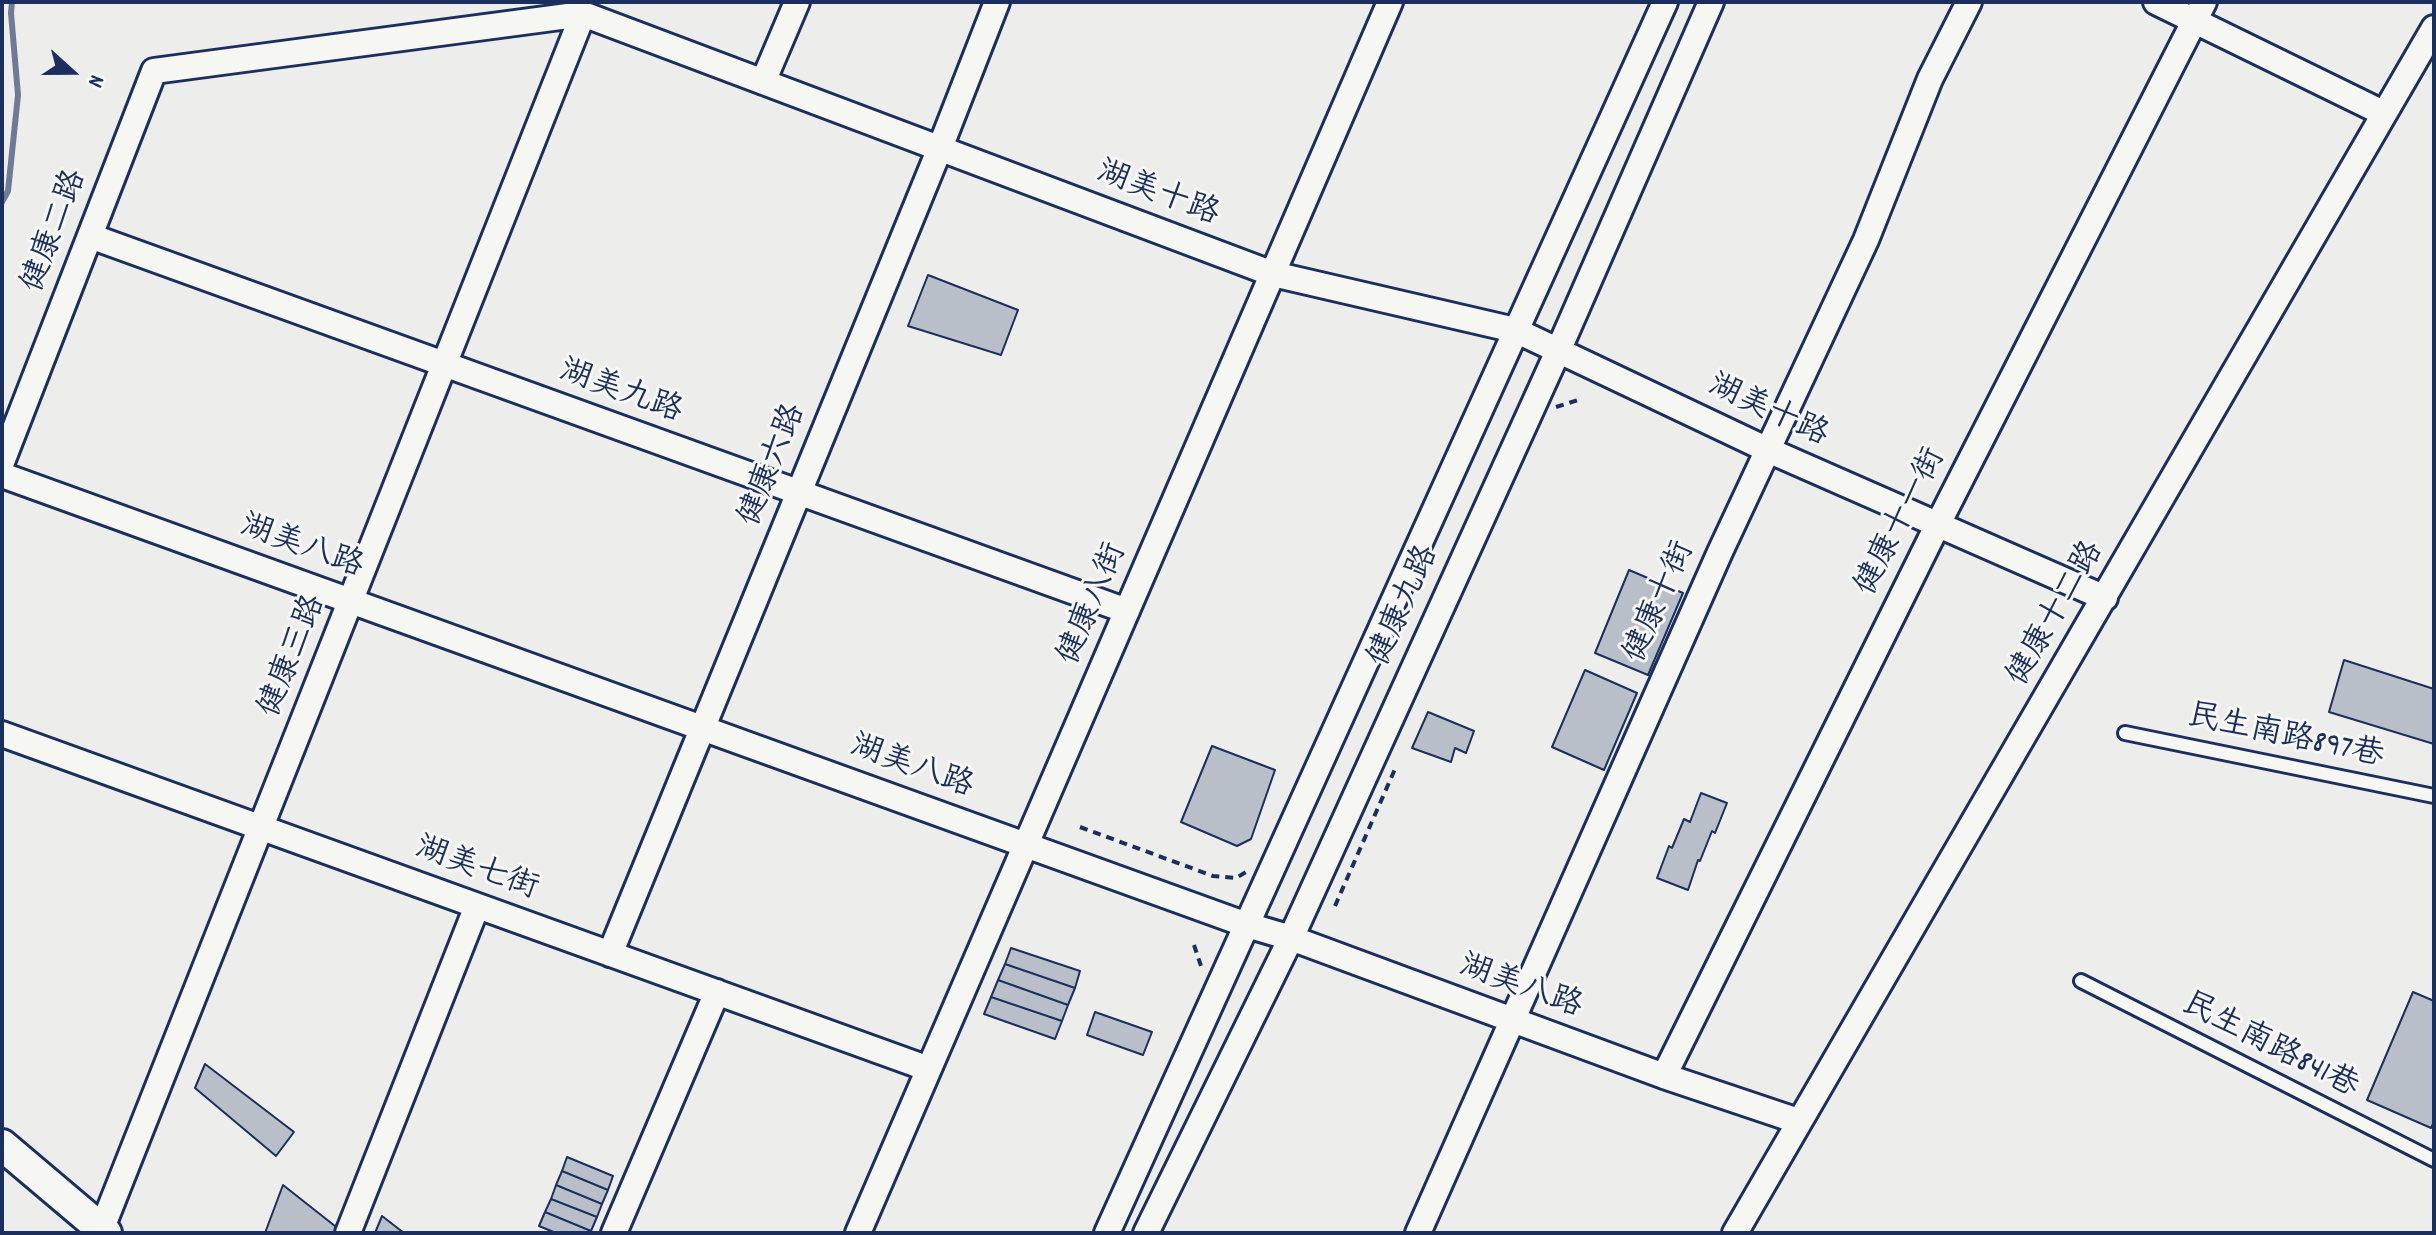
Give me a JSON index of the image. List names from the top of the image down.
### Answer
{
  "streets": {
    "street": [
      "湖美十路",
      "健康二路",
      "湖美九路",
      "健康六路",
      "健康十一街",
      "湖美八路",
      "健康十街",
      "健康八街",
      "健康九路",
      "健康十二路",
      "健康三路",
      "湖美七街"
    ],
    "lane": ["民生南路897巷", "民生南路841巷"]
  },
  "crossings": [
    ["湖美十路", "健康二路"],
    ["湖美十路", "健康六路"],
    ["湖美十路", "健康十一街"],
    ["湖美十路", "健康十街"],
    ["湖美十路", "健康八街"],
    ["湖美十路", "健康九路"],
    ["湖美十路", "健康十二路"],
    ["湖美十路", "健康三路"],
    ["健康二路", "湖美九路"],
    ["湖美九路", "健康六路"],
    ["湖美九路", "健康八街"],
    ["湖美九路", "健康三路"],
    ["健康六路", "湖美八路"],
    ["健康六路", "湖美七街"],
    ["健康十一街", "湖美八路"],
    ["湖美八路", "健康十街"],
    ["湖美八路", "健康八街"],
    ["湖美八路", "健康九路"],
    ["湖美八路", "健康十二路"],
    ["湖美八路", "健康三路"],
    ["健康八街", "湖美七街"],
    ["健康三路", "湖美七街"]
  ],
  "north": "right"
}
